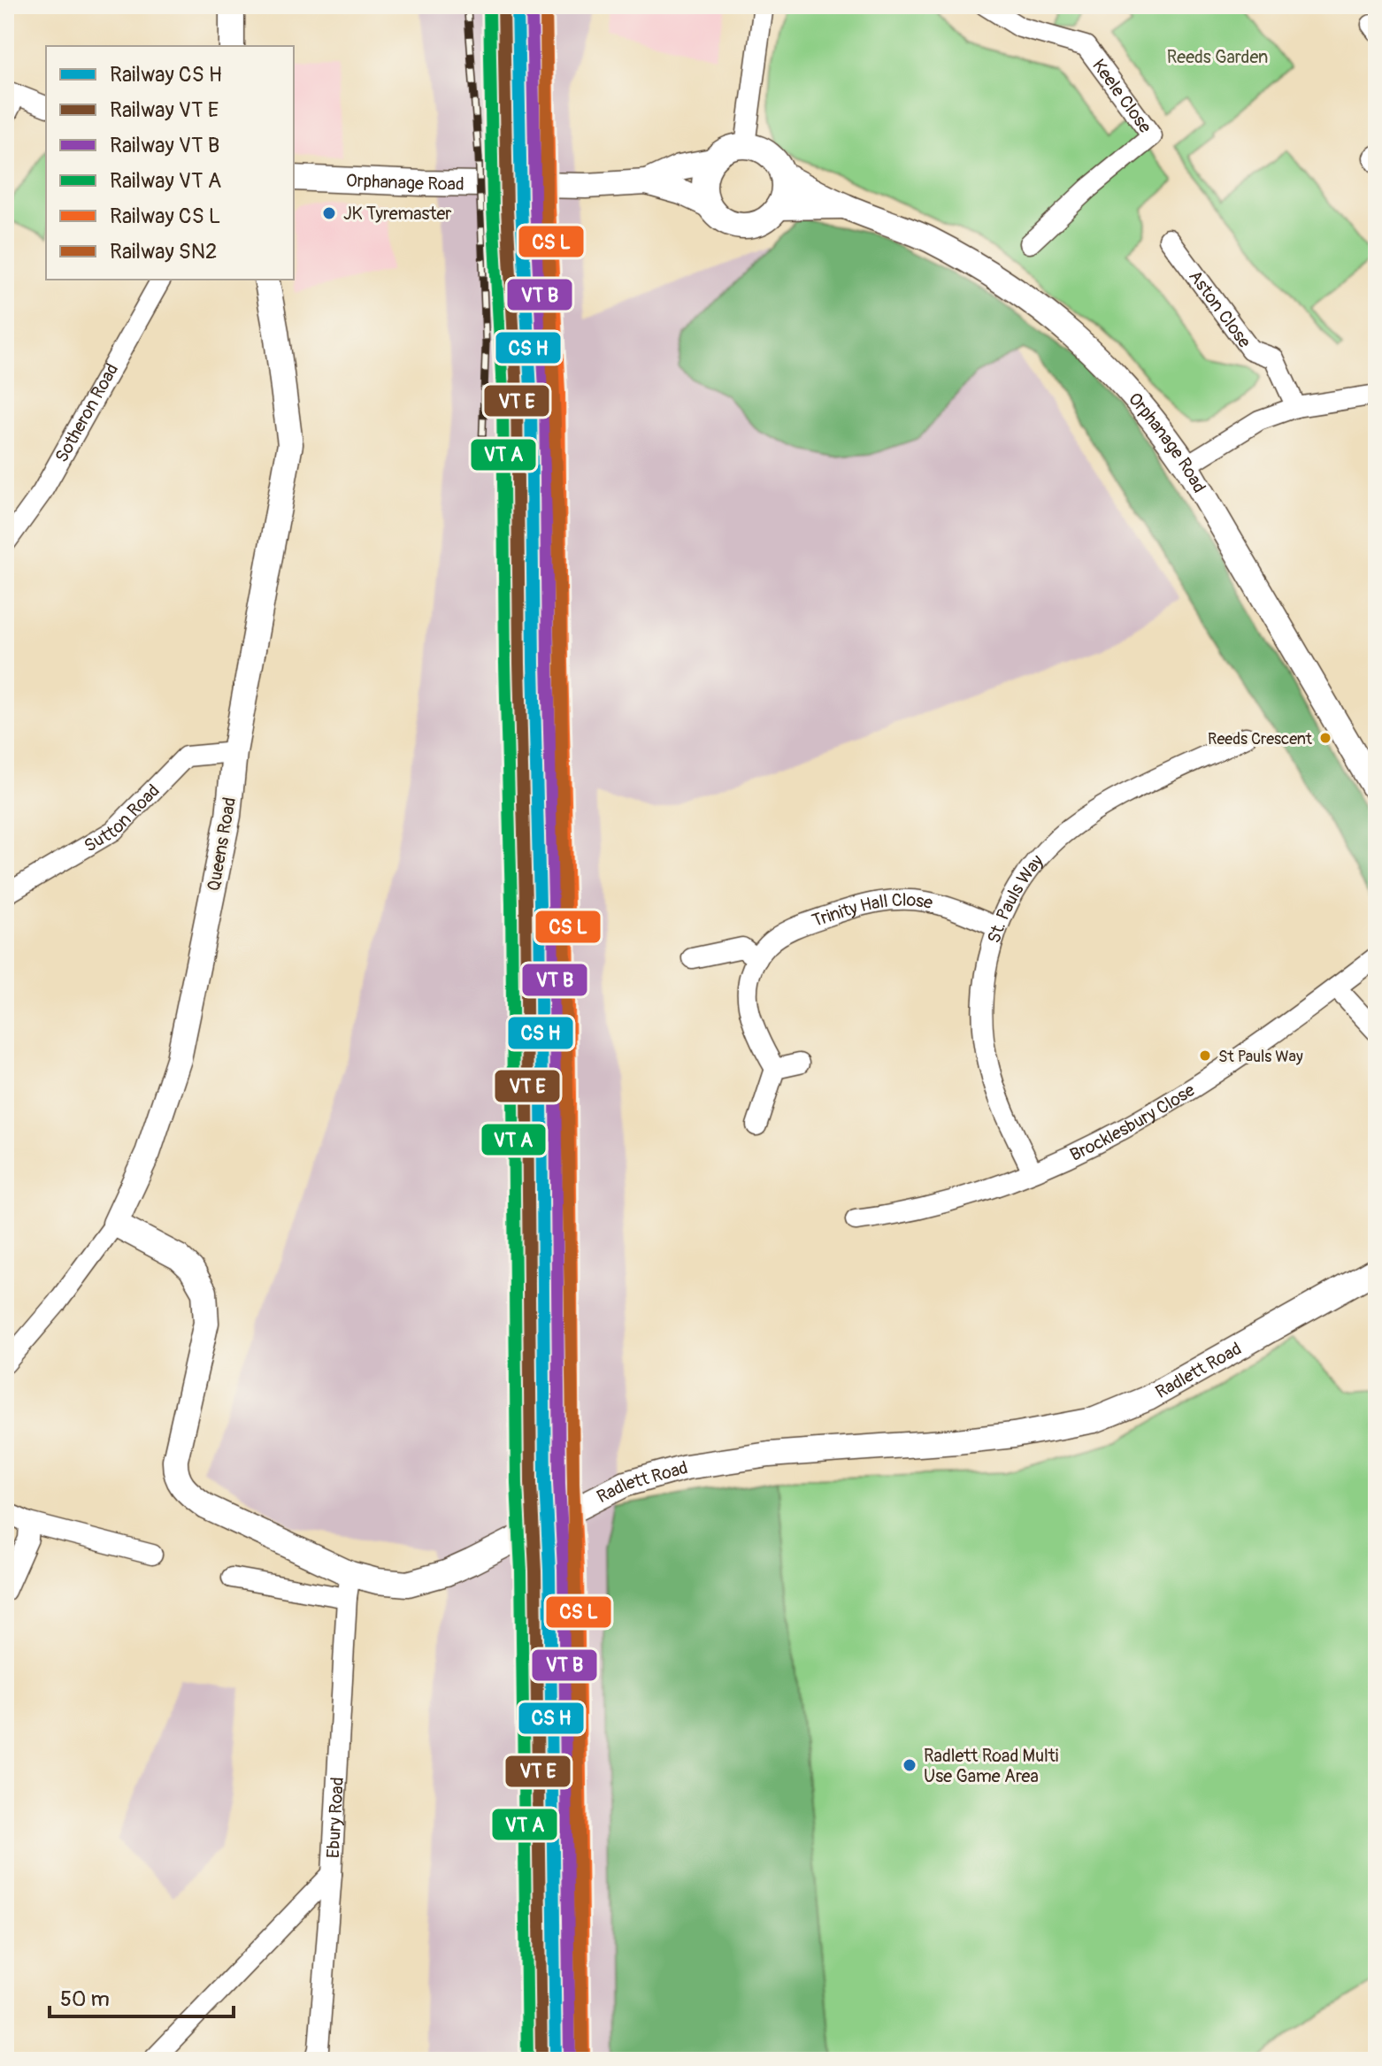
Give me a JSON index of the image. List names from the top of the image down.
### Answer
{
  "streets": {
    "street": [
      "Keele Close",
      "Orphanage Road",
      "Aston Close",
      "Sotheron Road",
      "Sutton Road",
      "Queens Road",
      "St. Pauls Way",
      "Trinity Hall Close",
      "Brocklesbury Close",
      "Radlett Road",
      "Ebury Road"
    ]
  },
  "crossings": [
    ["Sutton Road", "Queens Road"],
    ["Queens Road", "Radlett Road"],
    ["St. Pauls Way", "Trinity Hall Close"],
    ["St. Pauls Way", "Brocklesbury Close"],
    ["Radlett Road", "Ebury Road"]
  ],
  "parks": ["Reeds Garden"],
  "places": [
    "JK Tyremaster",
    "Reeds Crescent",
    "St Pauls Way",
    "Radlett Road Multi Use Game Area"
  ],
  "lines": ["rail line SN2"],
  "legend": [
    "Railway CS H",
    "Railway VT E",
    "Railway VT B",
    "Railway VT A",
    "Railway CS L",
    "Railway SN2"
  ],
  "scale_bar": "50 m"
}
